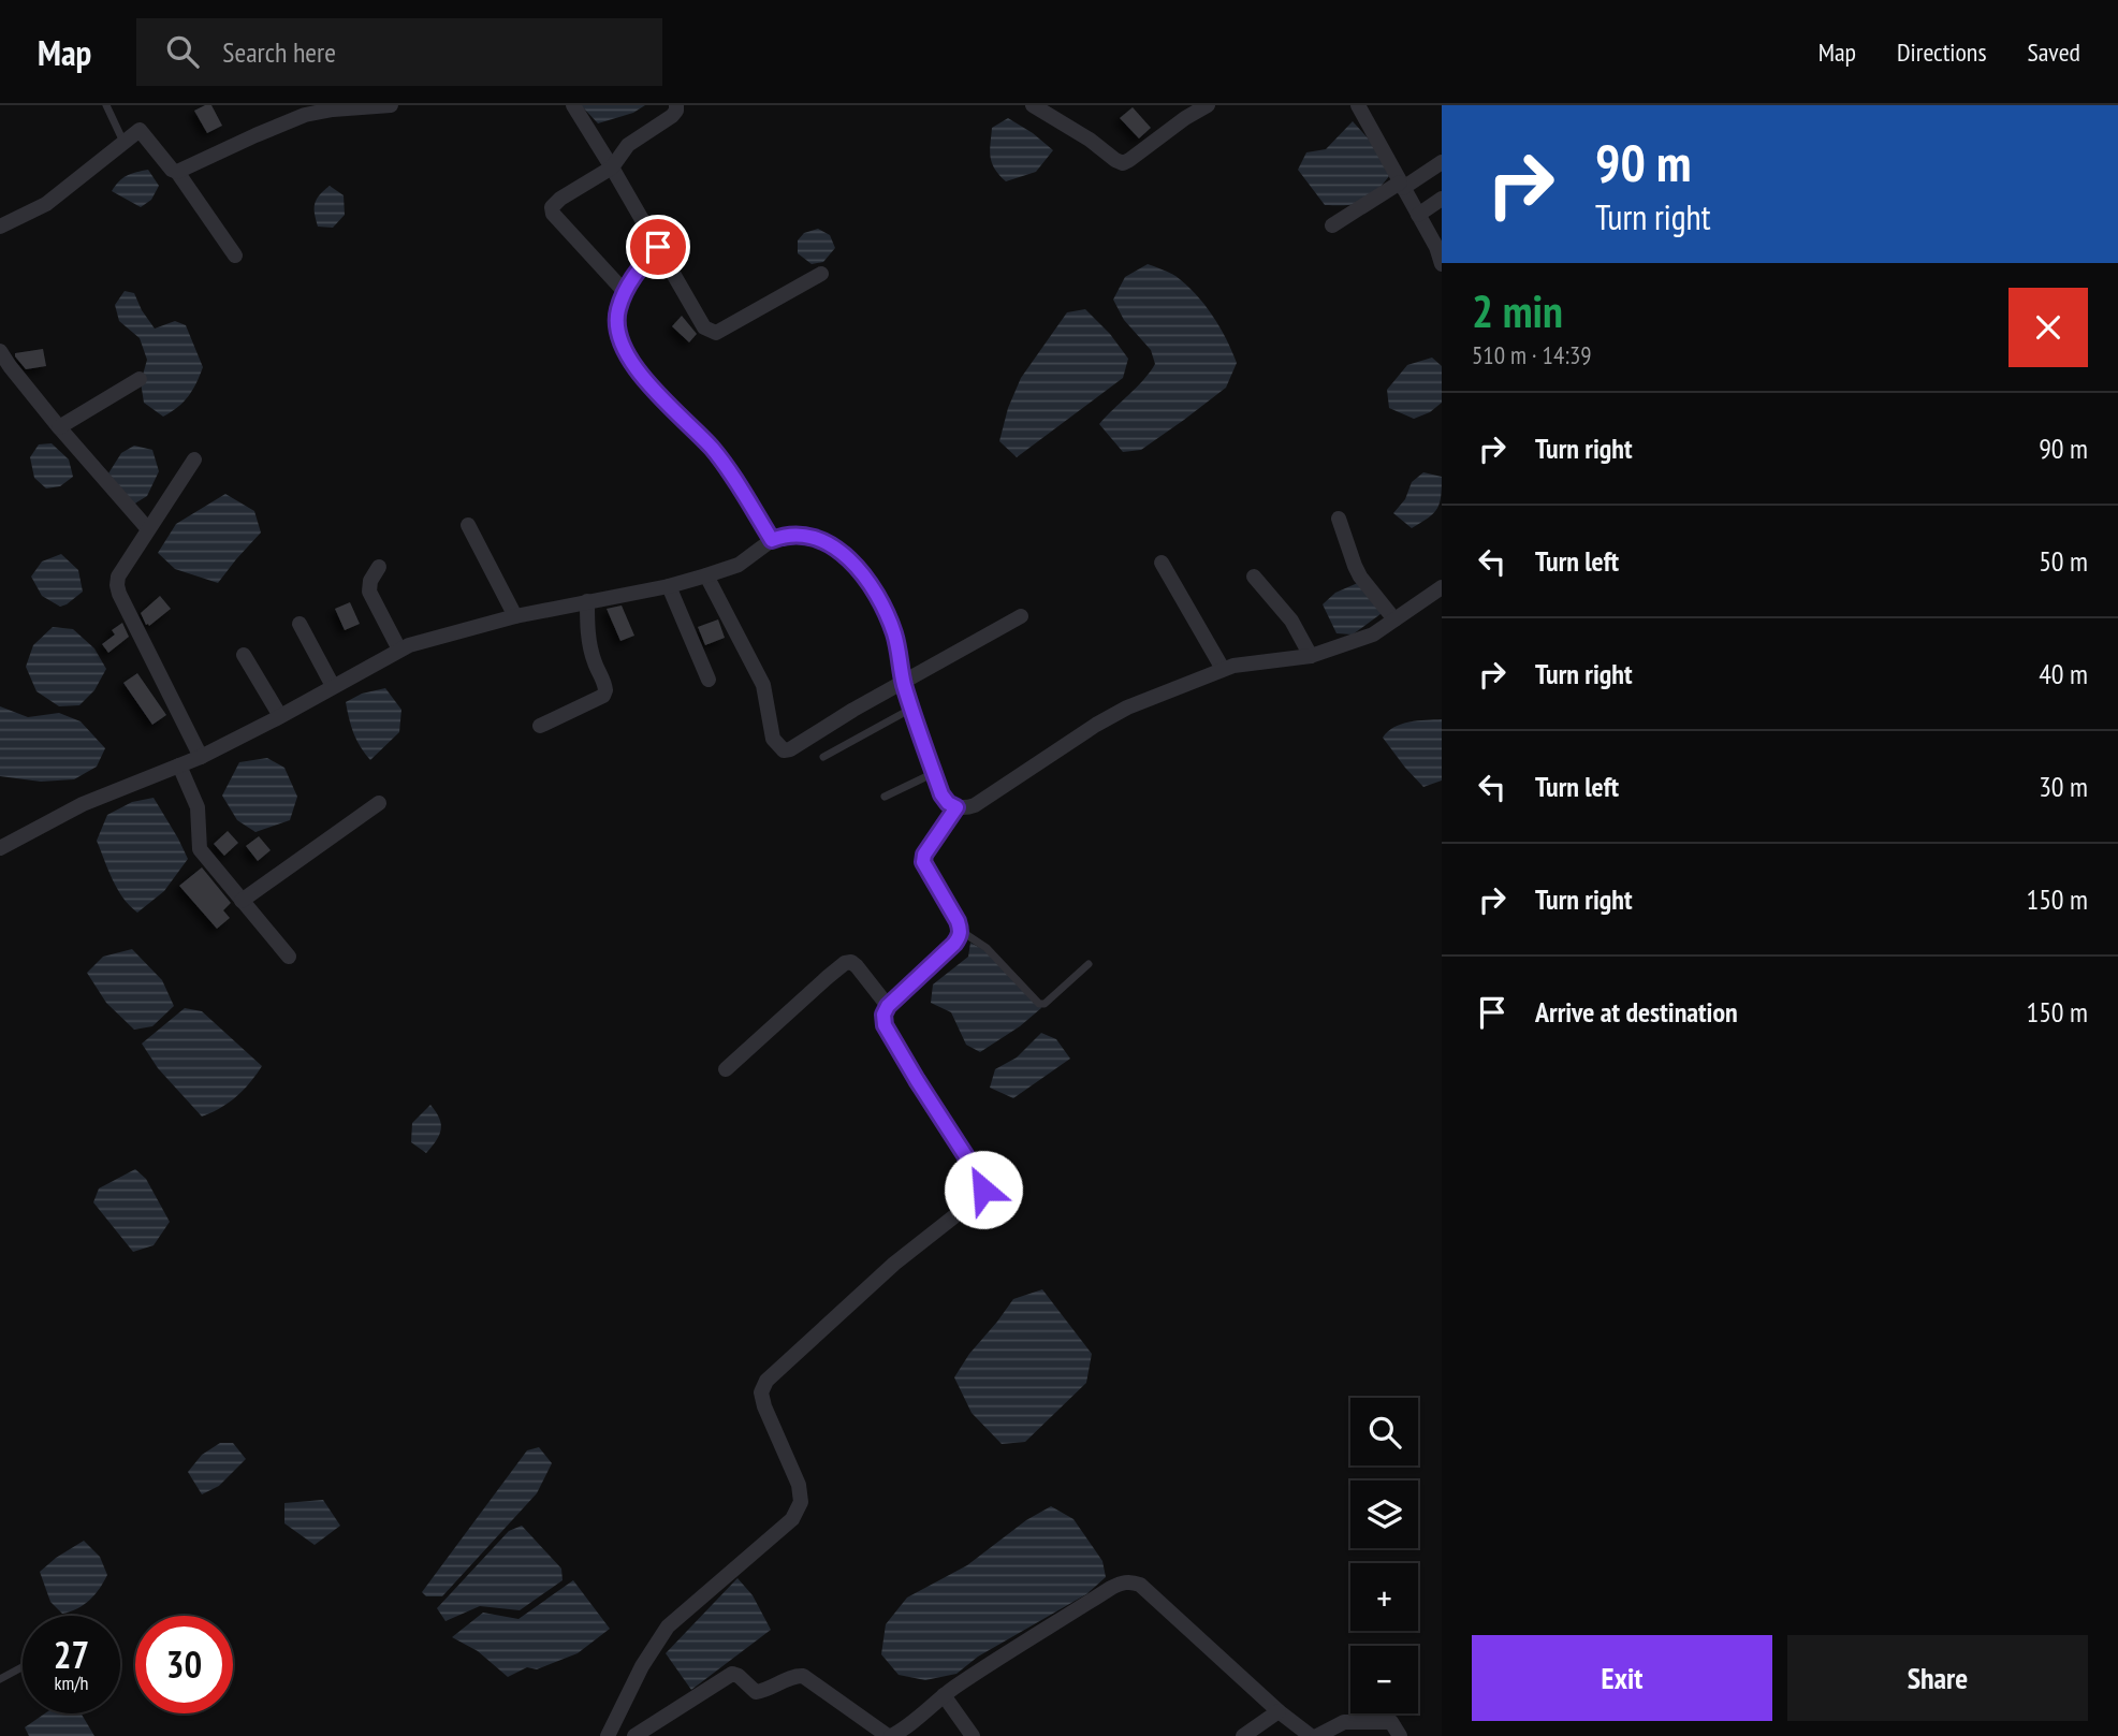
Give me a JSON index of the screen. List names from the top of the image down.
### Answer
{
  "page": {
    "header": "Map",
    "search": "Search here",
    "nav": ["Map", "Directions", "Saved"],
    "turn": ["90 m", "Turn right"],
    "heading": ["2 min", "510 m · 14:39"],
    "list": [
      {
        "name": "Turn right",
        "value": "90 m"
      },
      {
        "name": "Turn left",
        "value": "50 m"
      },
      {
        "name": "Turn right",
        "value": "40 m"
      },
      {
        "name": "Turn left",
        "value": "30 m"
      },
      {
        "name": "Turn right",
        "value": "150 m"
      },
      {
        "name": "Arrive at destination",
        "value": "150 m"
      }
    ],
    "map_buttons": ["+", "−"],
    "speed": "27 km/h",
    "limit": "30",
    "buttons": ["Exit", "Share"]
  }
}
